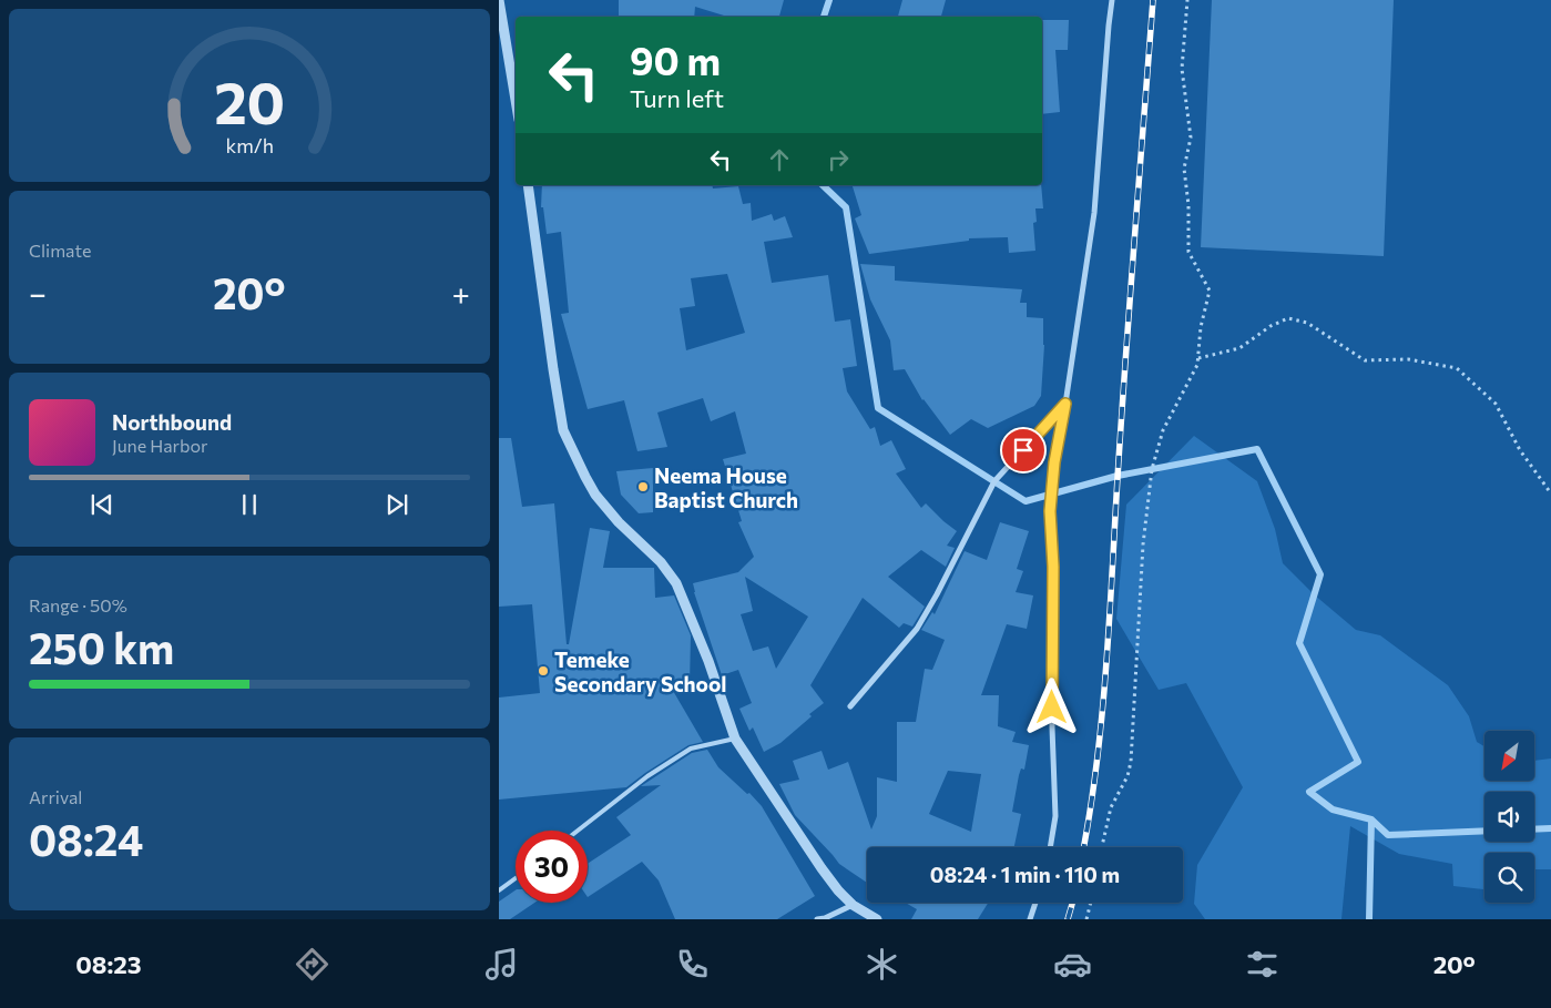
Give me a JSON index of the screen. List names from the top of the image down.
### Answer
{
  "places": ["Neema House Baptist Church", "Temeke Secondary School"],
  "north": "bottom left",
  "page": {
    "turn": ["90 m", "Turn left"],
    "tile": [
      "Climate",
      ["Range · 50%", "250 km"],
      ["Arrival", "08:24"]
    ],
    "heat": ["−", "20°", "+"],
    "song": ["Northbound", "June Harbor"],
    "limit": "30",
    "trip": "08:24 · 1 min · 110 m",
    "tabs": ["08:23", "20°"],
    "gauge": ["20", "km/h"]
  }
}
